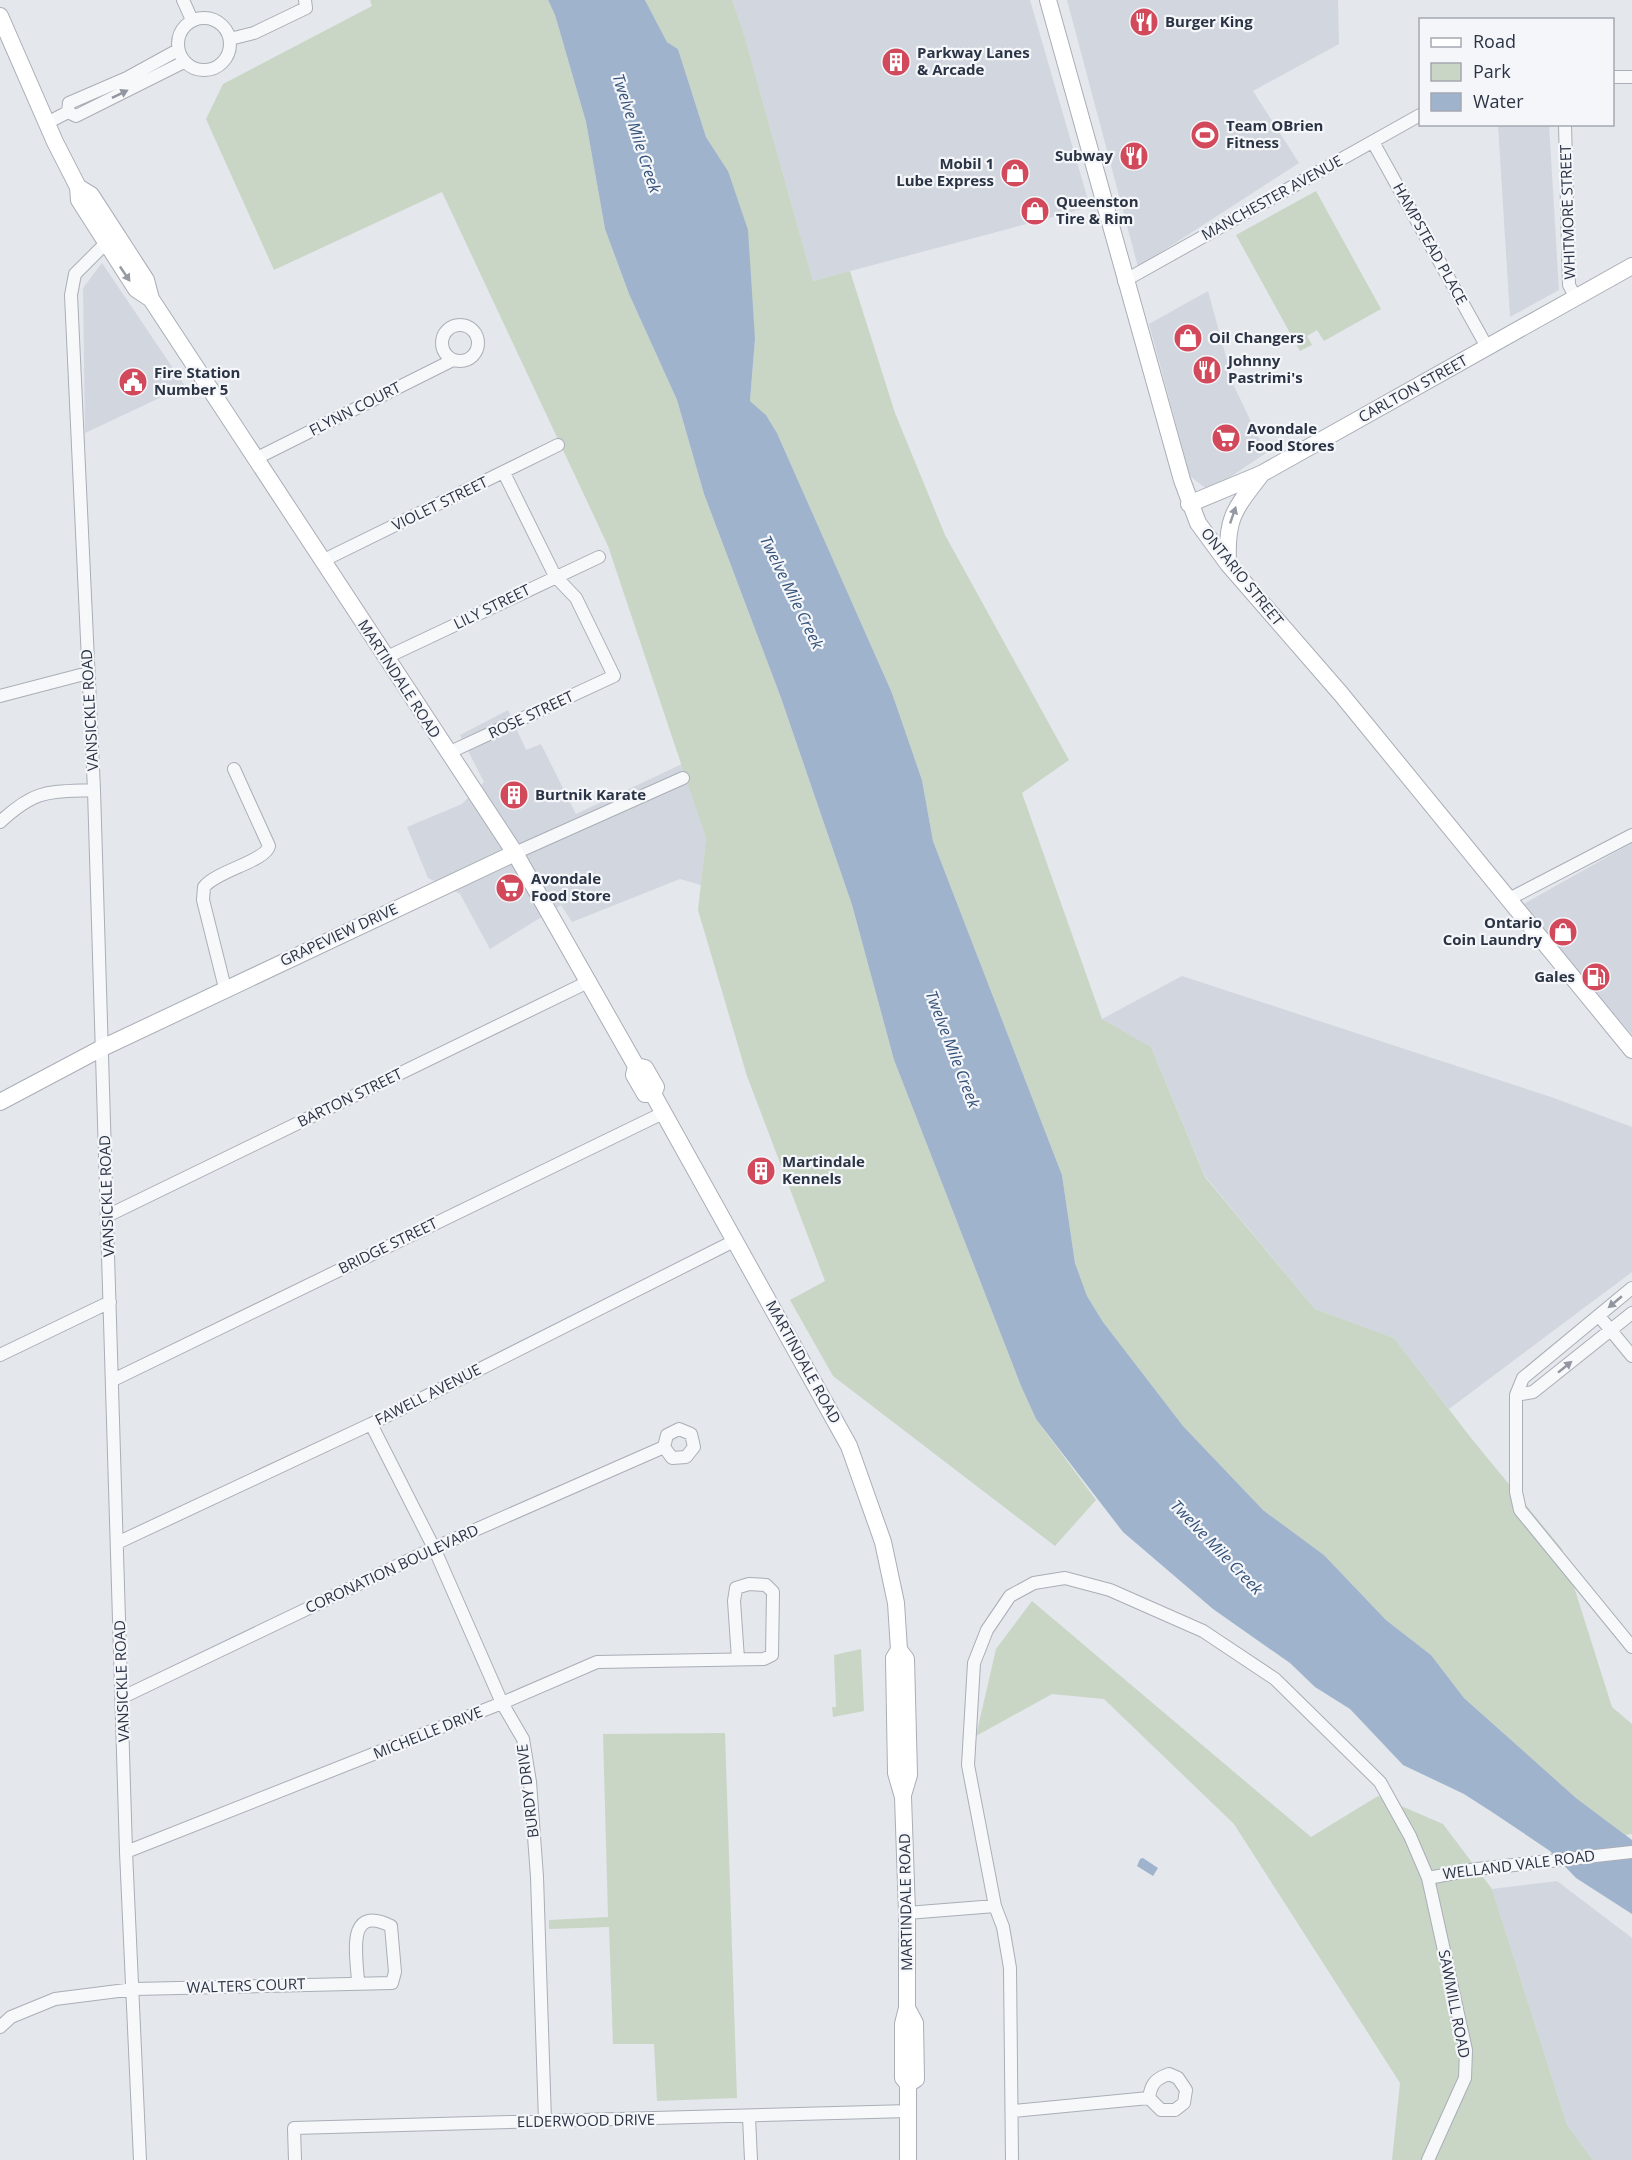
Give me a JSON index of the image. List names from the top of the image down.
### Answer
{
  "streets": {
    "main road": [
      "CARLTON STREET",
      "ONTARIO STREET",
      "MARTINDALE ROAD",
      "GRAPEVIEW DRIVE"
    ],
    "street": [
      "MANCHESTER AVENUE",
      "WHITMORE STREET",
      "HAMPSTEAD PLACE",
      "FLYNN COURT",
      "VIOLET STREET",
      "LILY STREET",
      "VANSICKLE ROAD",
      "ROSE STREET",
      "BARTON STREET",
      "BRIDGE STREET",
      "FAWELL AVENUE",
      "CORONATION BOULEVARD",
      "MICHELLE DRIVE",
      "BURDY DRIVE",
      "WELLAND VALE ROAD",
      "WALTERS COURT",
      "SAWMILL ROAD",
      "ELDERWOOD DRIVE"
    ]
  },
  "crossings": [
    ["MANCHESTER AVENUE", "HAMPSTEAD PLACE"],
    ["MANCHESTER AVENUE", "ONTARIO STREET"],
    ["WHITMORE STREET", "CARLTON STREET"],
    ["HAMPSTEAD PLACE", "CARLTON STREET"],
    ["CARLTON STREET", "ONTARIO STREET"],
    ["FLYNN COURT", "MARTINDALE ROAD"],
    ["VIOLET STREET", "MARTINDALE ROAD"],
    ["LILY STREET", "MARTINDALE ROAD"],
    ["LILY STREET", "ROSE STREET"],
    ["MARTINDALE ROAD", "VANSICKLE ROAD"],
    ["MARTINDALE ROAD", "ROSE STREET"],
    ["MARTINDALE ROAD", "GRAPEVIEW DRIVE"],
    ["MARTINDALE ROAD", "BARTON STREET"],
    ["MARTINDALE ROAD", "BRIDGE STREET"],
    ["MARTINDALE ROAD", "FAWELL AVENUE"],
    ["MARTINDALE ROAD", "ELDERWOOD DRIVE"],
    ["VANSICKLE ROAD", "GRAPEVIEW DRIVE"],
    ["VANSICKLE ROAD", "BARTON STREET"],
    ["VANSICKLE ROAD", "BRIDGE STREET"],
    ["VANSICKLE ROAD", "FAWELL AVENUE"],
    ["VANSICKLE ROAD", "CORONATION BOULEVARD"],
    ["VANSICKLE ROAD", "MICHELLE DRIVE"],
    ["VANSICKLE ROAD", "WALTERS COURT"],
    ["FAWELL AVENUE", "BURDY DRIVE"],
    ["CORONATION BOULEVARD", "BURDY DRIVE"],
    ["MICHELLE DRIVE", "BURDY DRIVE"],
    ["BURDY DRIVE", "ELDERWOOD DRIVE"],
    ["WELLAND VALE ROAD", "SAWMILL ROAD"]
  ],
  "water": ["Twelve Mile Creek"],
  "places": {
    "restaurant": ["Burger King", "Subway", "Johnny Pastrimi's"],
    "building": ["Parkway Lanes & Arcade", "Burtnik Karate", "Martindale Kennels"],
    "sports": ["Team OBrien Fitness"],
    "shop": [
      "Mobil 1 Lube Express",
      "Queenston Tire & Rim",
      "Oil Changers",
      "Ontario Coin Laundry"
    ],
    "public building": ["Fire Station Number 5"],
    "supermarket": ["Avondale Food Stores", "Avondale Food Store"],
    "fuel station": ["Gales"]
  },
  "legend": ["Road", "Park", "Water"]
}
